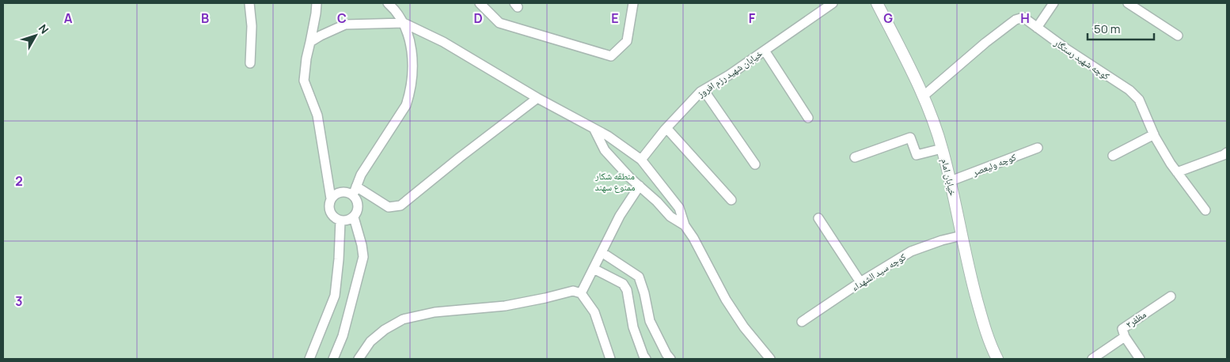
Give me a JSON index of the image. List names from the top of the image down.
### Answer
{
  "streets": {
    "street": [
      "کوچه شهید رستگار",
      "خیابان شهید رزم افروز",
      "کوچه ولیعصر",
      "خیابان امام",
      "کوچه سید الشهداء",
      "مظفر۲"
    ]
  },
  "crossings": [
    ["کوچه شهید رستگار", "خیابان امام"],
    ["کوچه ولیعصر", "خیابان امام"],
    ["خیابان امام", "کوچه سید الشهداء"]
  ],
  "parks": ["منطقه شکار ممنوع سهند"],
  "scale_bar": "50 m",
  "north": "top right",
  "grid": {
    "columns": [
      "A",
      "B",
      "C",
      "D",
      "E",
      "F",
      "G",
      "H"
    ],
    "rows": ["2", "3"]
  }
}
